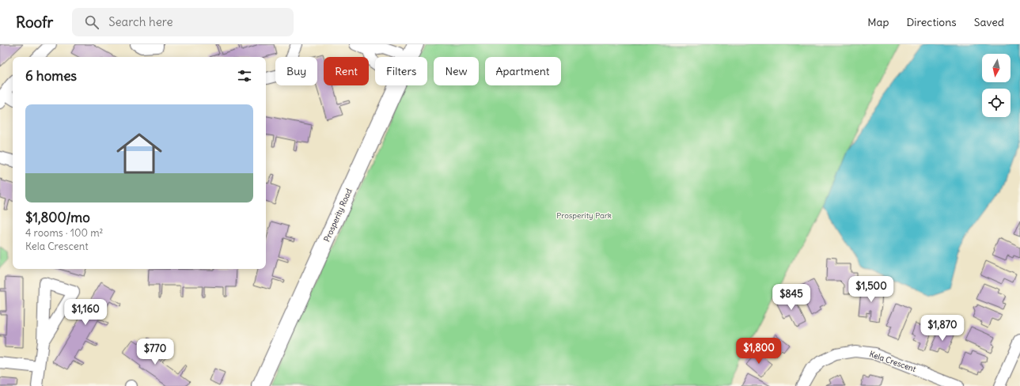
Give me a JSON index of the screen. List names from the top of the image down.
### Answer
{
  "streets": {
    "street": ["Prosperity Road", "Kela Crescent"]
  },
  "parks": ["Prosperity Park"],
  "north": "bottom",
  "page": {
    "header": "Roofr",
    "search": "Search here",
    "nav": ["Map", "Directions", "Saved"],
    "chip": [
      "Buy",
      "Rent",
      "Filters",
      "New",
      "Apartment"
    ],
    "heading": "6 homes",
    "list": [
      {
        "name": "$1,800/mo",
        "note": "4 rooms · 100 m² · Kela Crescent"
      }
    ],
    "price": [
      "$1,500",
      "$845",
      "$1,160",
      "$1,870",
      "$1,800",
      "$770"
    ]
  }
}
